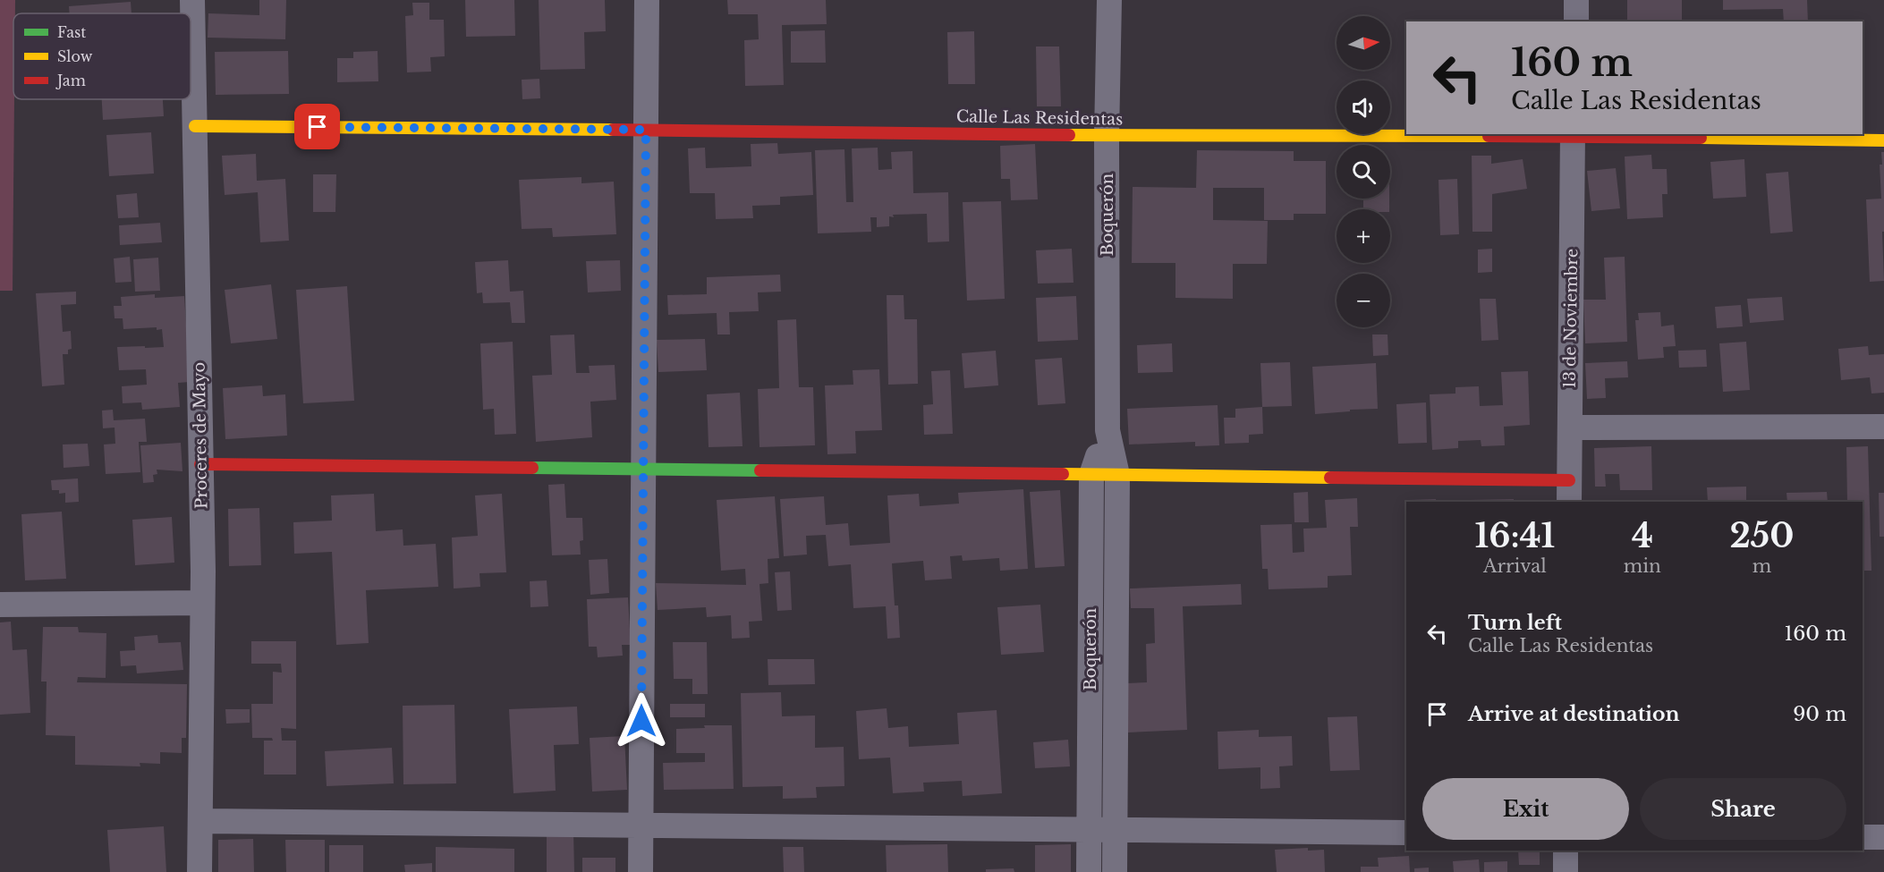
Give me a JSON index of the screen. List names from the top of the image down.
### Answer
{
  "streets": {
    "street": [
      "Calle Las Residentas",
      "Boquerón",
      "13 de Noviembre",
      "Proceres de Mayo"
    ]
  },
  "crossings": [
    ["Calle Las Residentas", "Boquerón"],
    ["Calle Las Residentas", "13 de Noviembre"],
    ["Calle Las Residentas", "Proceres de Mayo"]
  ],
  "legend": ["Fast", "Slow", "Jam"],
  "north": "right",
  "page": {
    "map_buttons": ["+", "−"],
    "turn": ["160 m", "Calle Las Residentas"],
    "eta": [
      "16:41",
      "Arrival",
      "4",
      "min",
      "250",
      "m"
    ],
    "list": [
      {
        "name": "Turn left",
        "note": "Calle Las Residentas",
        "value": "160 m"
      },
      {
        "name": "Arrive at destination",
        "value": "90 m"
      }
    ],
    "buttons": ["Exit", "Share"]
  }
}
